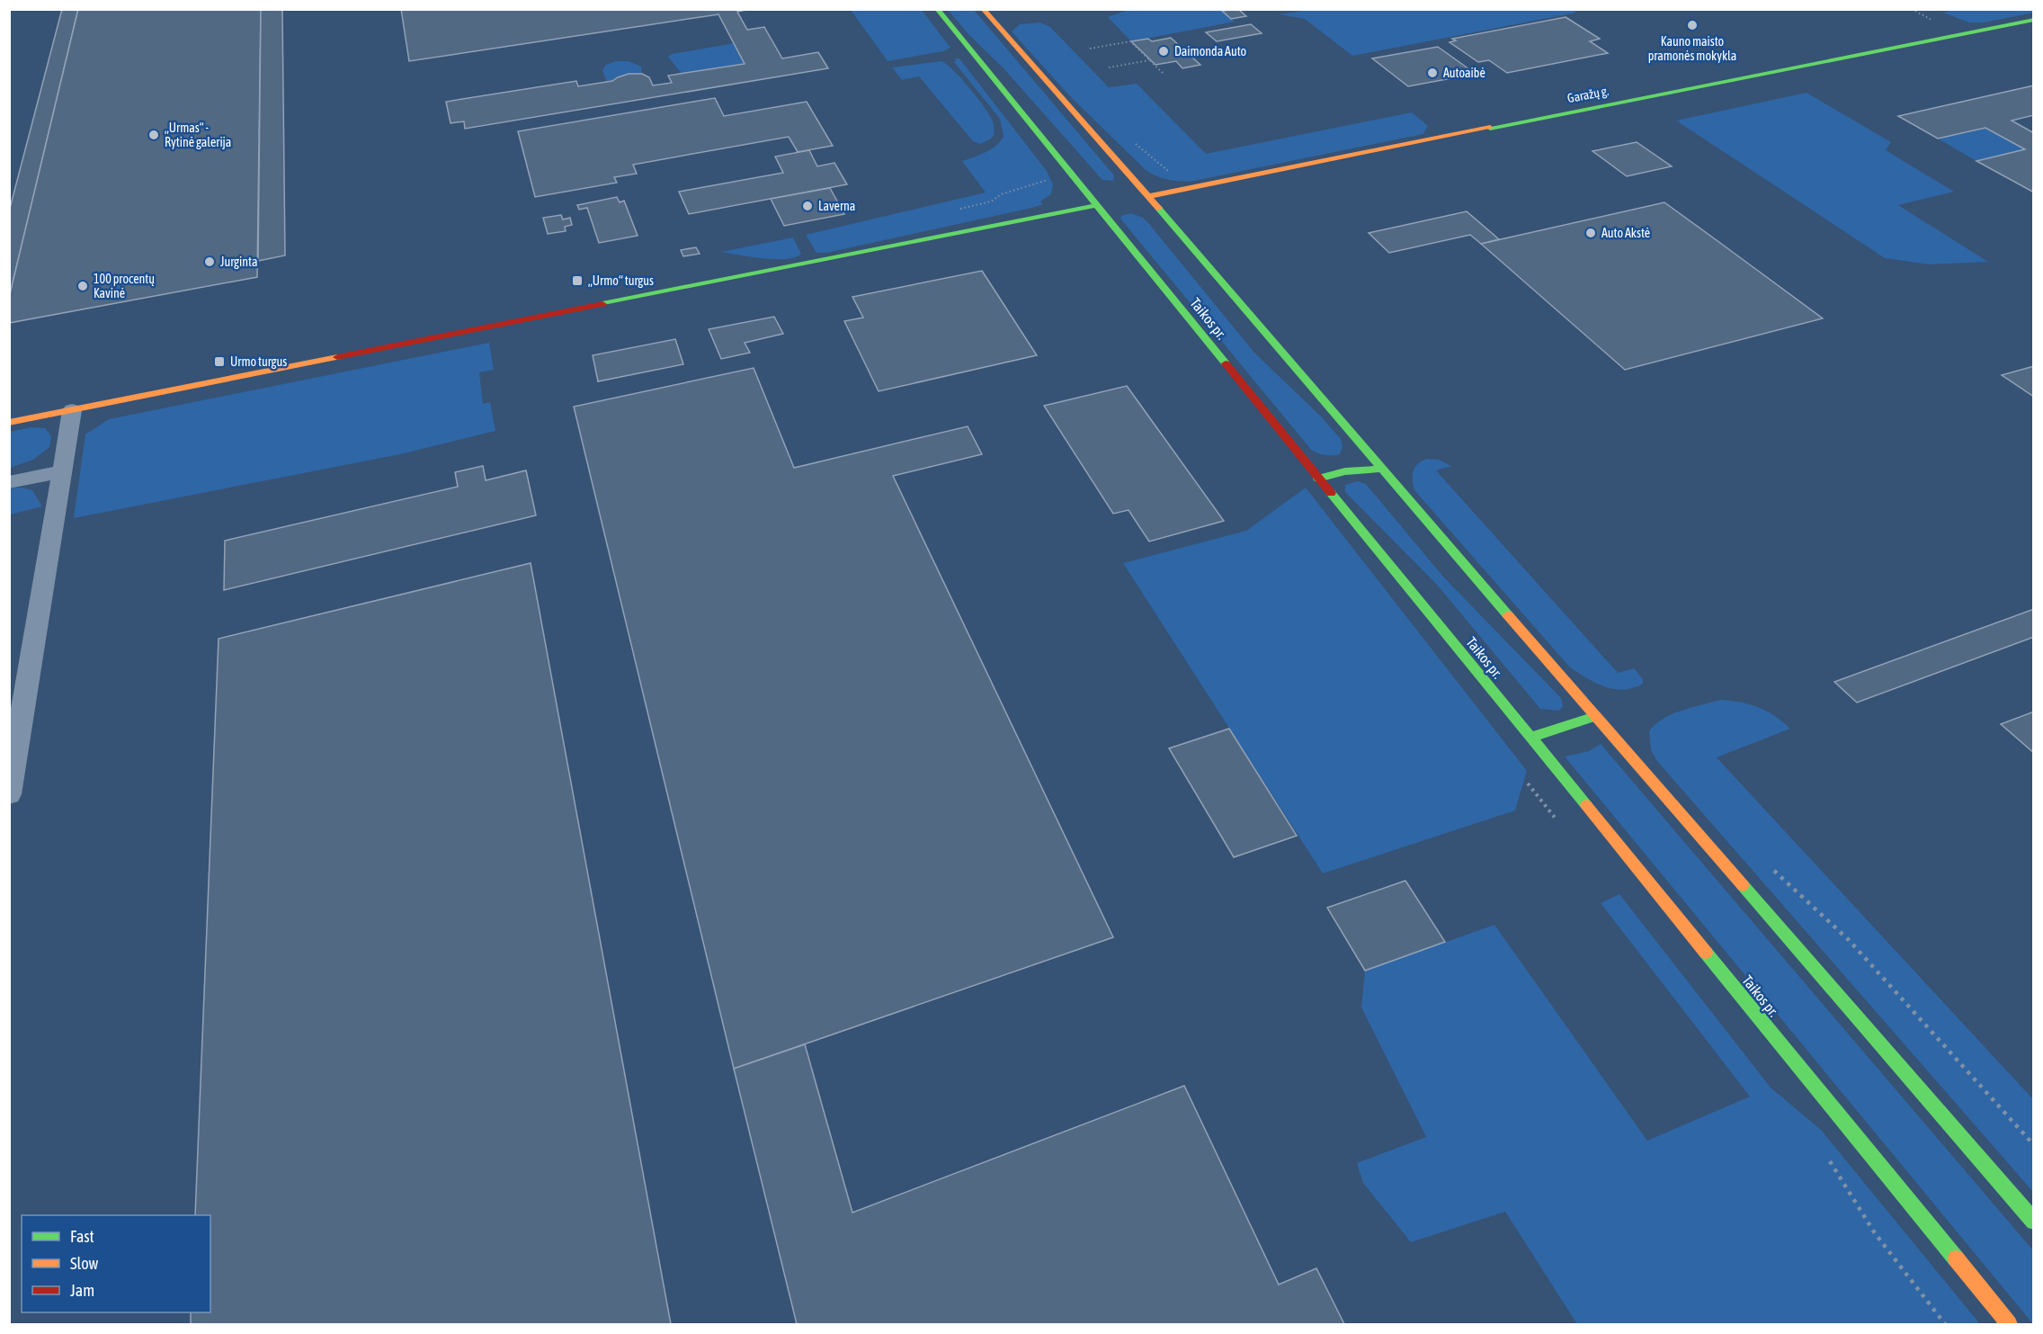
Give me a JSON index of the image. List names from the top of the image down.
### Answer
{
  "streets": {
    "main road": ["Garažų g.", "Taikos pr."]
  },
  "places": {
    "other": [
      "Kauno maisto pramonės mokykla",
      "Daimonda Auto",
      "Autoaibė",
      "„Urmas“ - Rytinė galerija",
      "Laverna",
      "Auto Akstė",
      "Jurginta",
      "100 procentų Kavinė"
    ],
    "transit": ["„Urmo“ turgus", "Urmo turgus"]
  },
  "legend": ["Fast", "Slow", "Jam"]
}
